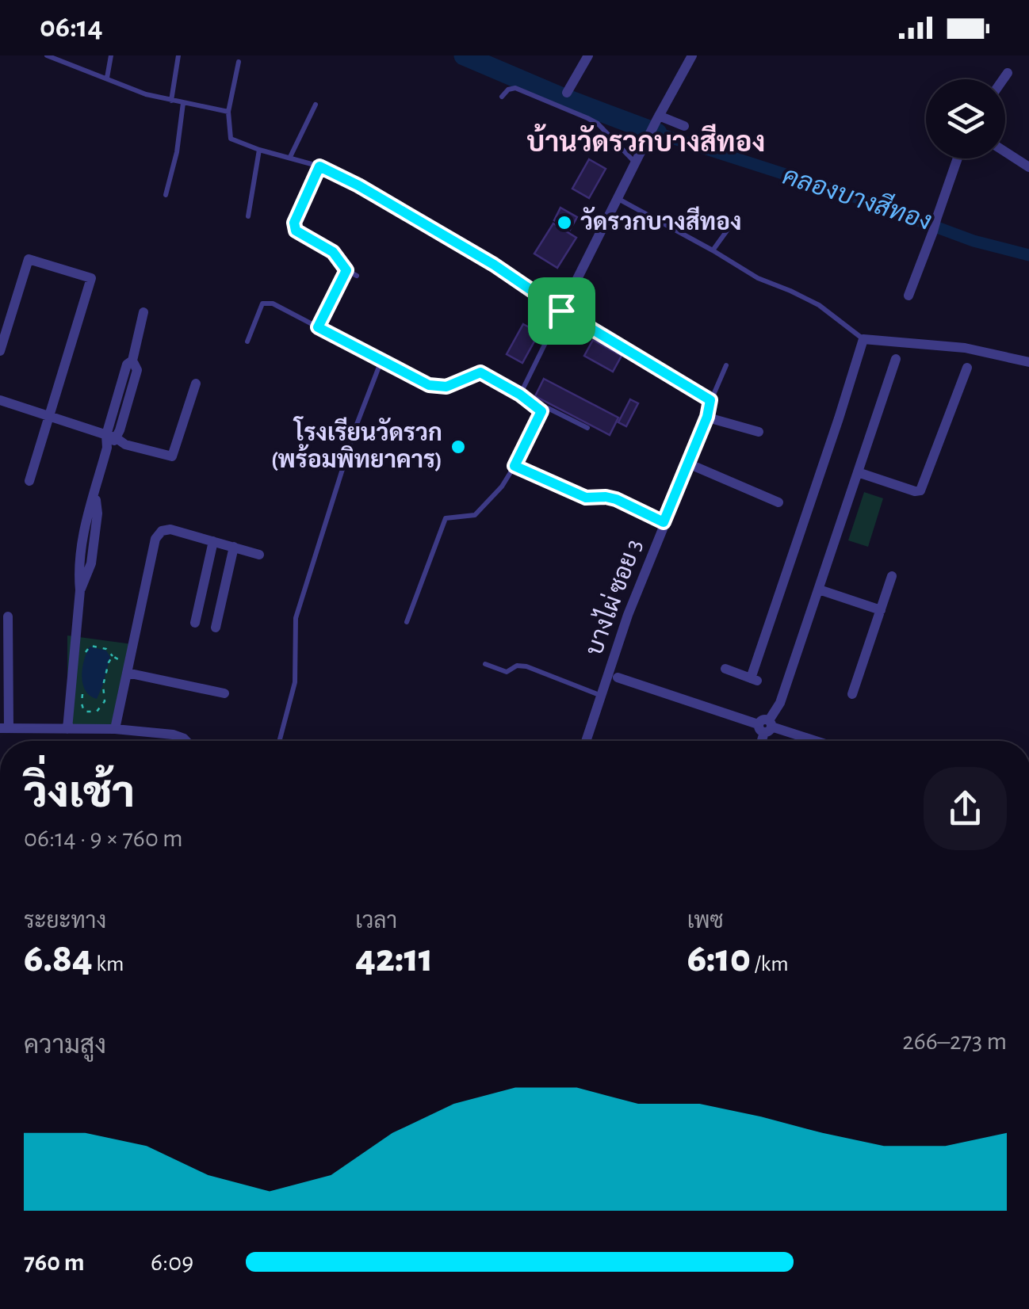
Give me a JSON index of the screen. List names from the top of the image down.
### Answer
{
  "streets": {
    "street": ["บางไผ่ ซอย 3"]
  },
  "districts": ["บ้านวัดรวกบางสีทอง"],
  "water": ["คลองบางสีทอง"],
  "places": ["วัดรวกบางสีทอง", "โรงเรียนวัดรวก (พร้อมพิทยาคาร)"],
  "page": {
    "status": "06:14",
    "heading": ["วิ่งเช้า", "06:14 · 9 × 760 m"],
    "stats": [
      ["ระยะทาง", "6.84 km"],
      ["เวลา", "42:11"],
      ["เพซ", "6:10 /km"]
    ],
    "chart": ["ความสูง", "266–273 m"],
    "list": [
      {
        "name": "760 m",
        "note": "6:09"
      }
    ]
  }
}
